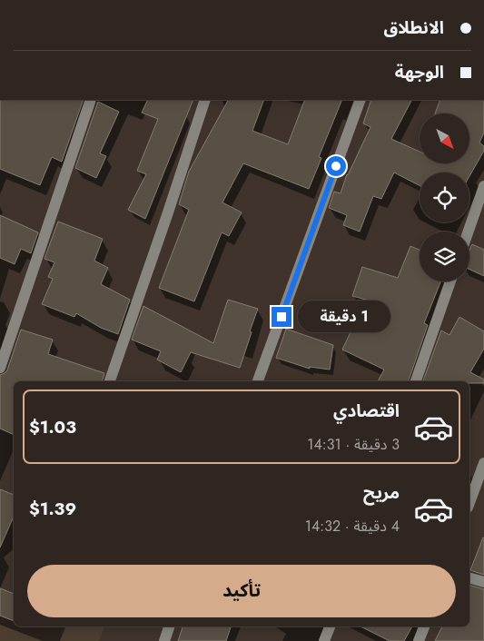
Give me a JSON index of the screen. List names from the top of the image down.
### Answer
{
  "north": "bottom right",
  "page": {
    "banner": ["الانطلاق", "الوجهة"],
    "bubble": "1 دقيقة",
    "list": [
      {
        "name": "اقتصادي",
        "note": "3 دقيقة · 14:31",
        "value": "$1.03"
      },
      {
        "name": "مريح",
        "note": "4 دقيقة · 14:32",
        "value": "$1.39"
      }
    ],
    "buttons": "تأكيد"
  }
}
